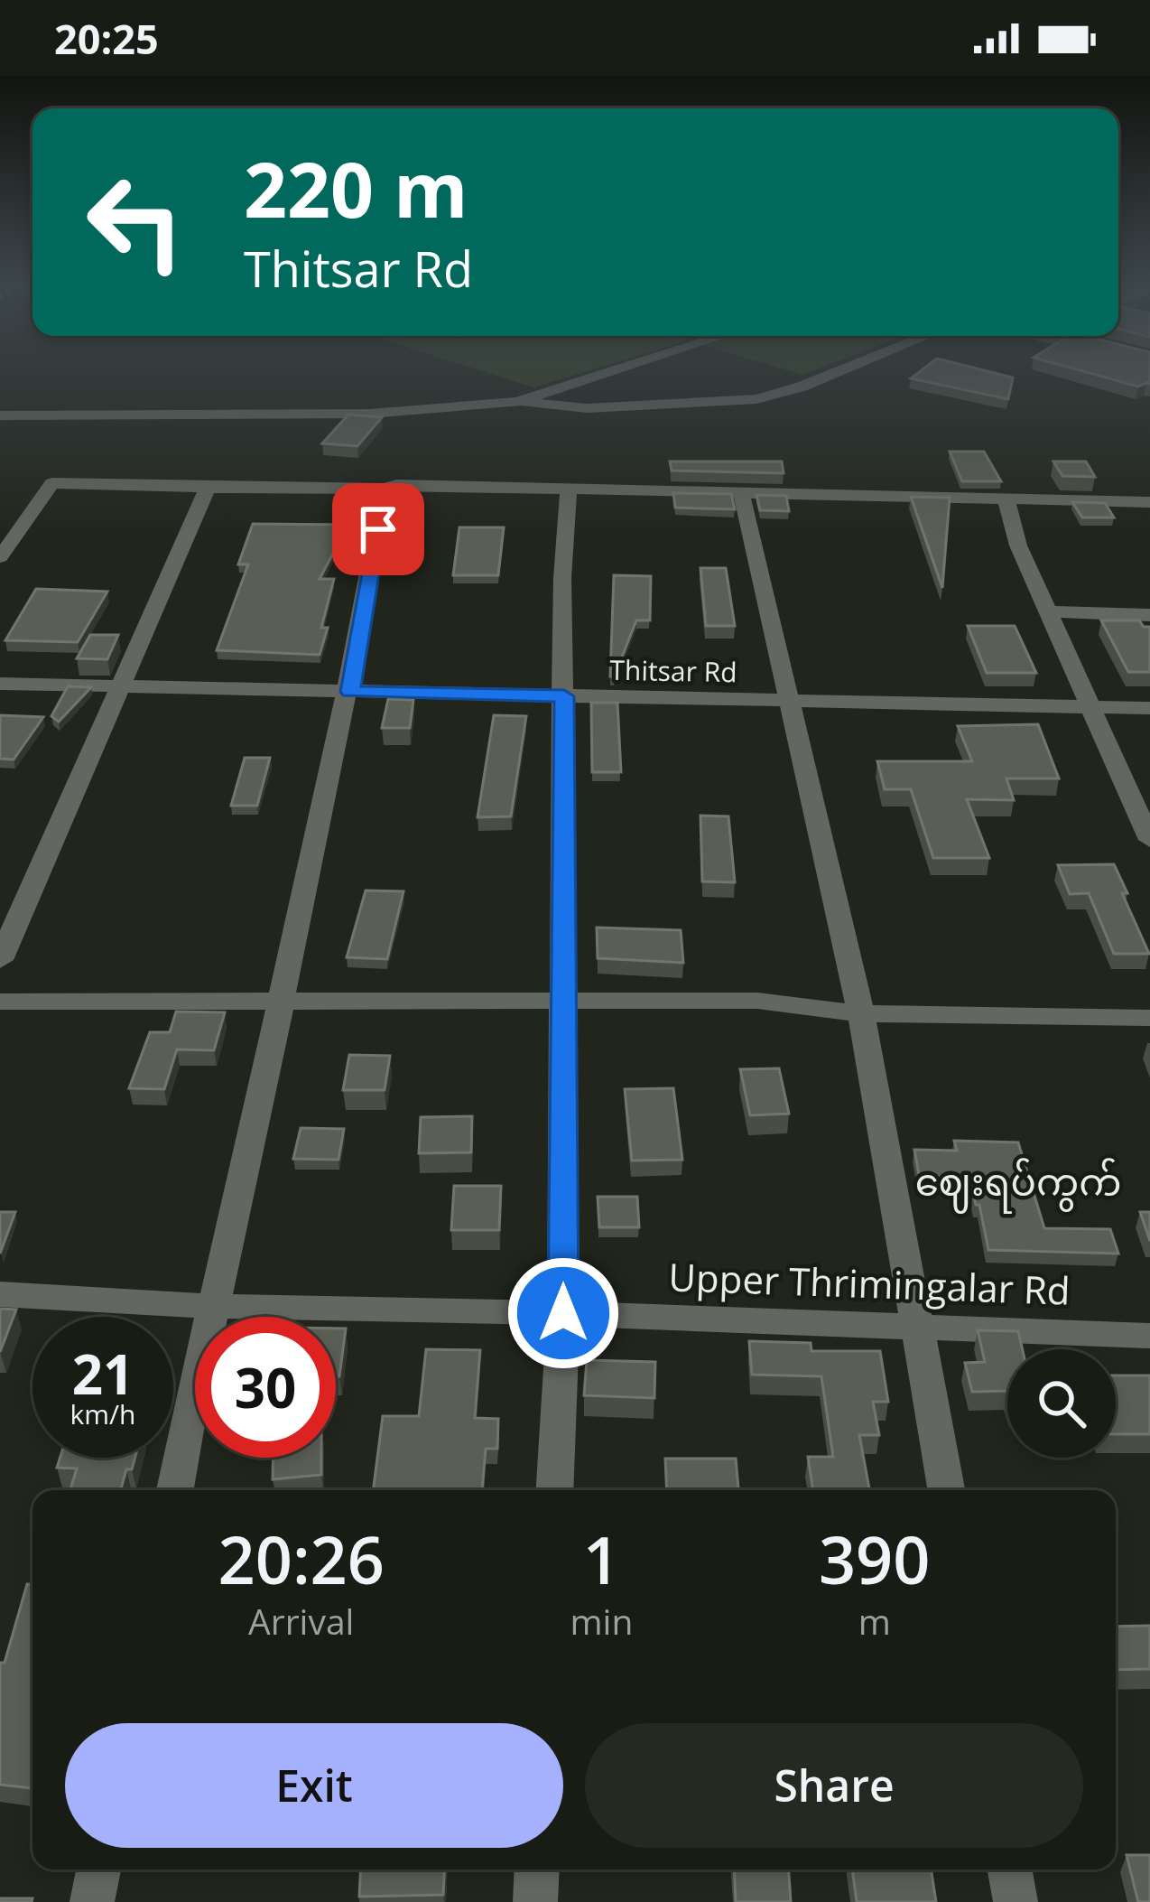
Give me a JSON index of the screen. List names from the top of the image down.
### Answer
{
  "streets": {
    "street": ["Thitsar Rd", "Upper Thrimingalar Rd"]
  },
  "districts": ["ဈေးရပ်ကွက်"],
  "page": {
    "status": "20:25",
    "turn": ["220 m", "Thitsar Rd"],
    "speed": "21 km/h",
    "limit": "30",
    "eta": [
      "20:26",
      "Arrival",
      "1",
      "min",
      "390",
      "m"
    ],
    "buttons": ["Exit", "Share"]
  }
}
